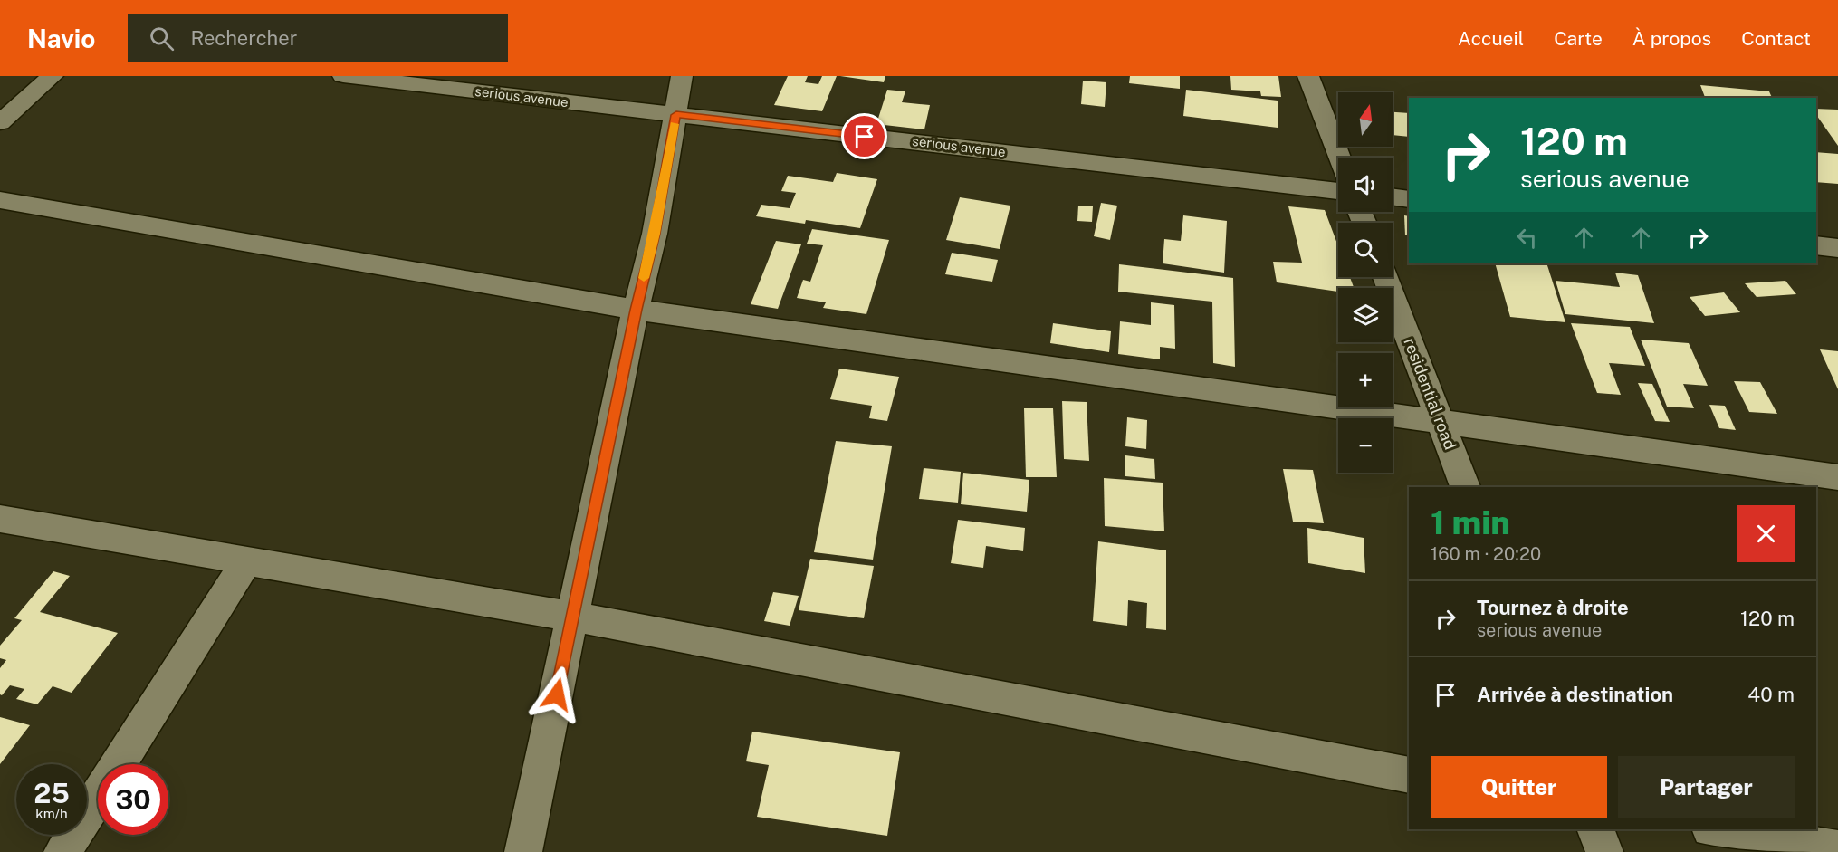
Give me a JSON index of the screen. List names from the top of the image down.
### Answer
{
  "streets": {
    "street": ["serious avenue", "residential road"]
  },
  "north": "top",
  "page": {
    "header": "Navio",
    "search": "Rechercher",
    "nav": [
      "Accueil",
      "Carte",
      "À propos",
      "Contact"
    ],
    "map_buttons": ["+", "−"],
    "turn": ["120 m", "serious avenue"],
    "heading": ["1 min", "160 m · 20:20"],
    "list": [
      {
        "name": "Tournez à droite",
        "note": "serious avenue",
        "value": "120 m"
      },
      {
        "name": "Arrivée à destination",
        "value": "40 m"
      }
    ],
    "buttons": ["Quitter", "Partager"],
    "speed": "25 km/h",
    "limit": "30"
  }
}
